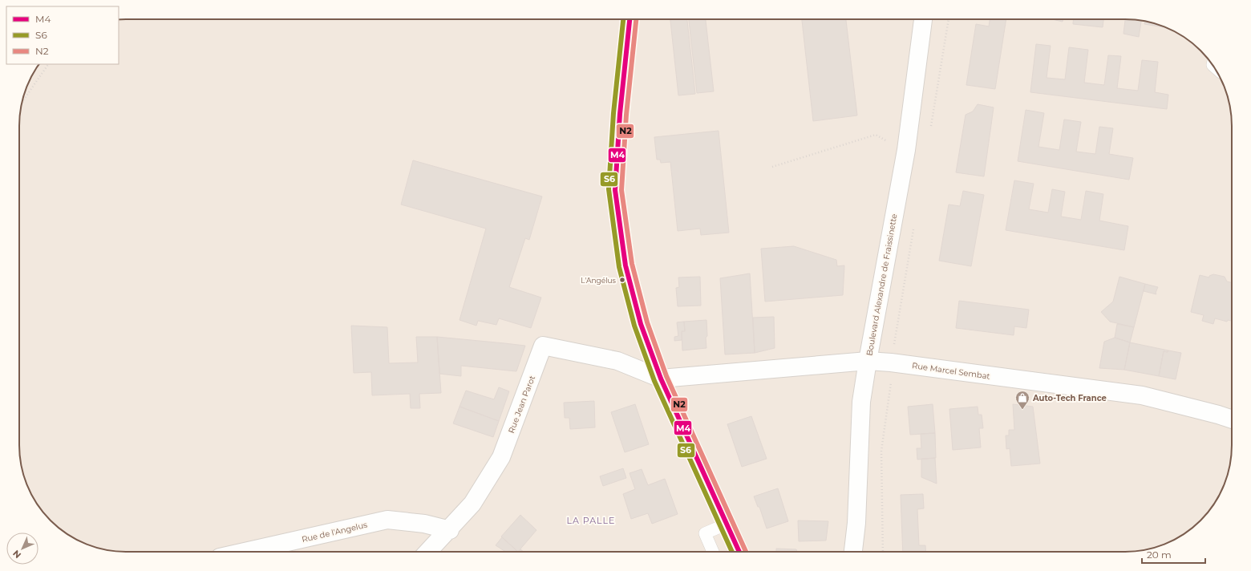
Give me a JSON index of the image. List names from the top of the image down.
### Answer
{
  "streets": {
    "street": [
      "Boulevard Alexandre de Fraissinette",
      "Rue Marcel Sembat",
      "Rue Jean Parot",
      "Rue de l'Angelus"
    ]
  },
  "crossings": [
    ["Boulevard Alexandre de Fraissinette", "Rue Marcel Sembat"],
    ["Rue Marcel Sembat", "Rue Jean Parot"],
    ["Rue Jean Parot", "Rue de l'Angelus"]
  ],
  "districts": ["LA PALLE"],
  "places": {
    "other": ["L'Angélus"],
    "shop": ["Auto-Tech France"]
  },
  "lines": ["transit line M4", "transit line S6", "transit line N2"],
  "legend": ["M4", "S6", "N2"],
  "scale_bar": "20 m",
  "north": "bottom left"
}
